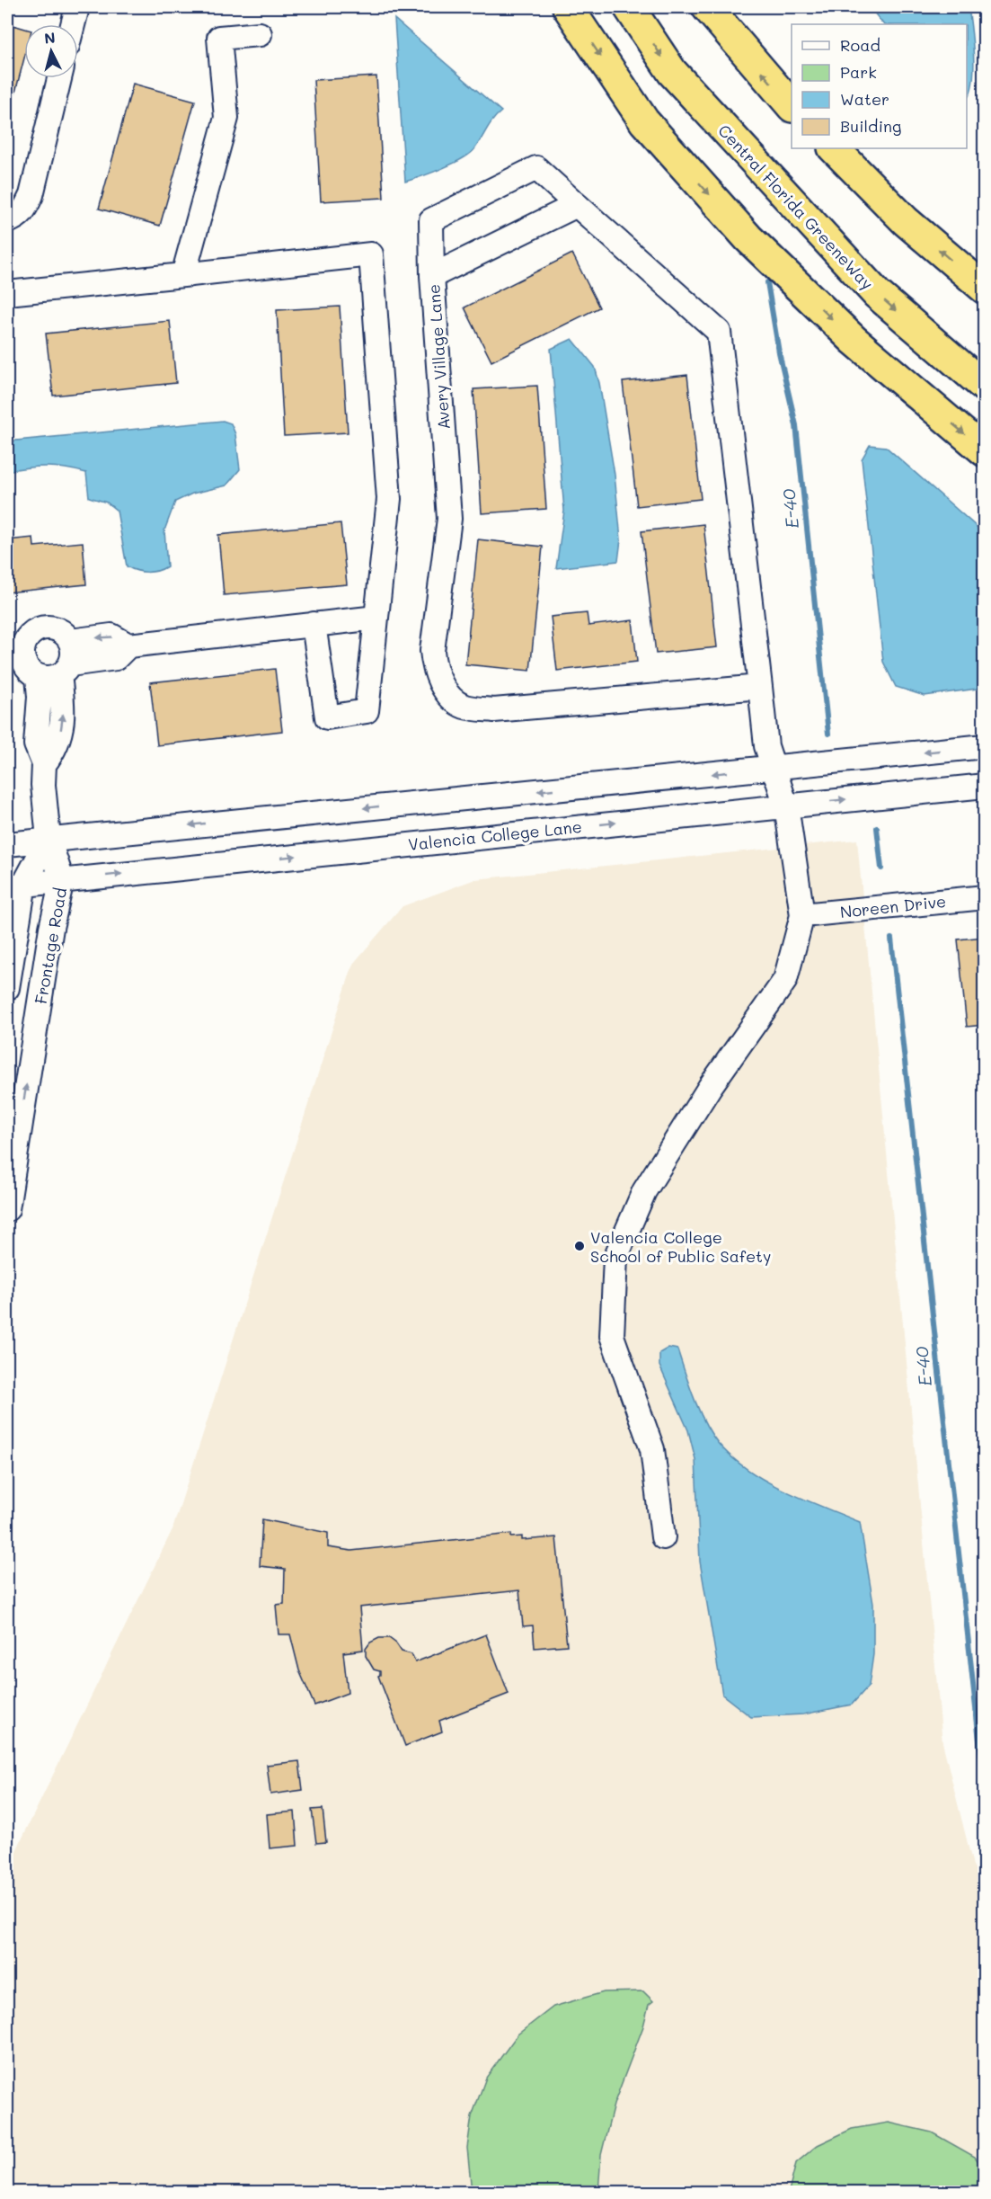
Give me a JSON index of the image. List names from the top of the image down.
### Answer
{
  "streets": {
    "highway": ["Central Florida GreeneWay"],
    "street": [
      "Avery Village Lane",
      "Valencia College Lane",
      "Noreen Drive",
      "Frontage Road"
    ]
  },
  "crossings": [
    ["Valencia College Lane", "Frontage Road"]
  ],
  "water": ["E-40"],
  "places": ["Valencia College School of Public Safety"],
  "legend": [
    "Road",
    "Park",
    "Water",
    "Building"
  ],
  "north": "top"
}
